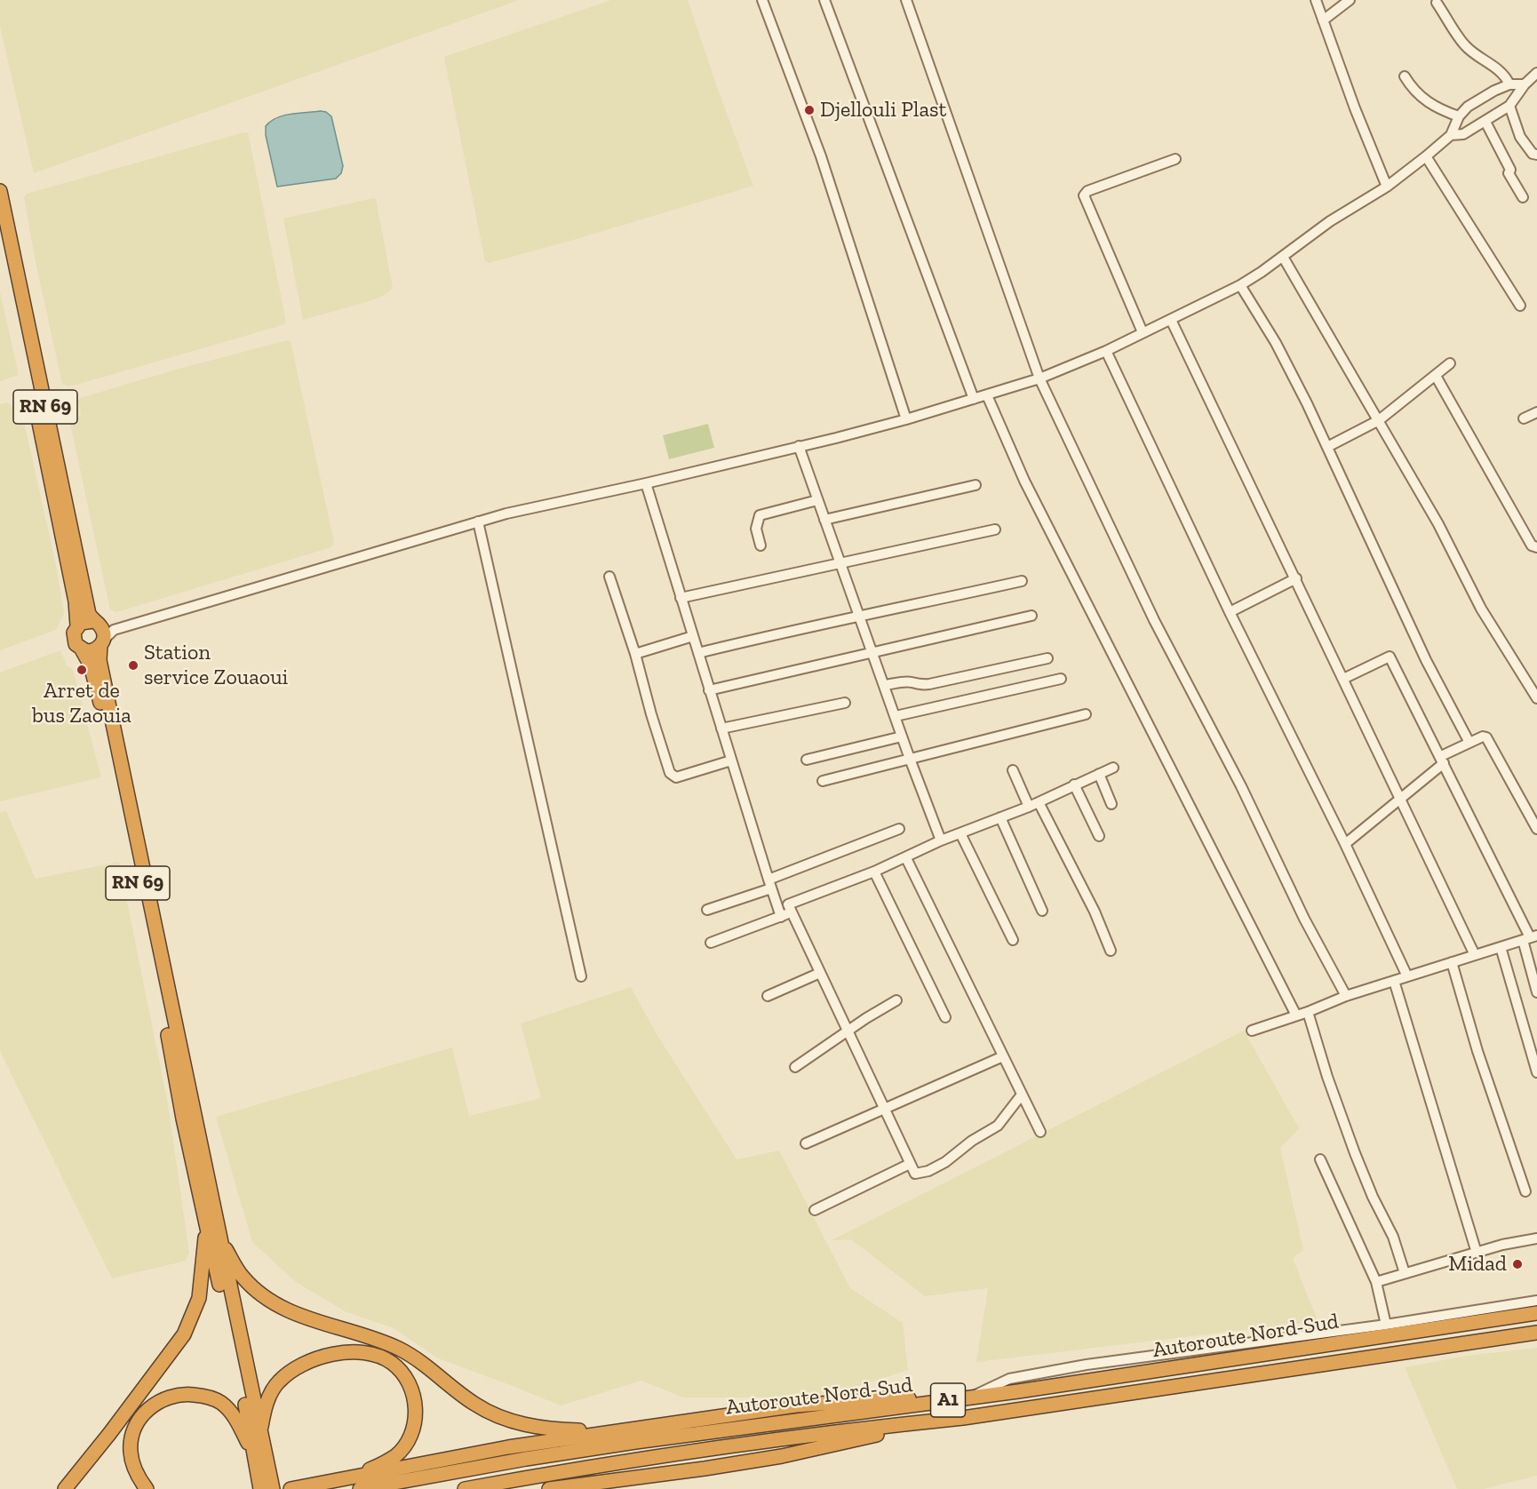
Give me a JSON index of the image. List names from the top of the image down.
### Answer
{
  "streets": {
    "highway": ["RN 69", "Autoroute Nord-Sud", "A1"]
  },
  "places": [
    "Djellouli Plast",
    "Station service Zouaoui",
    "Arret de bus Zaouia",
    "Midad"
  ]
}
